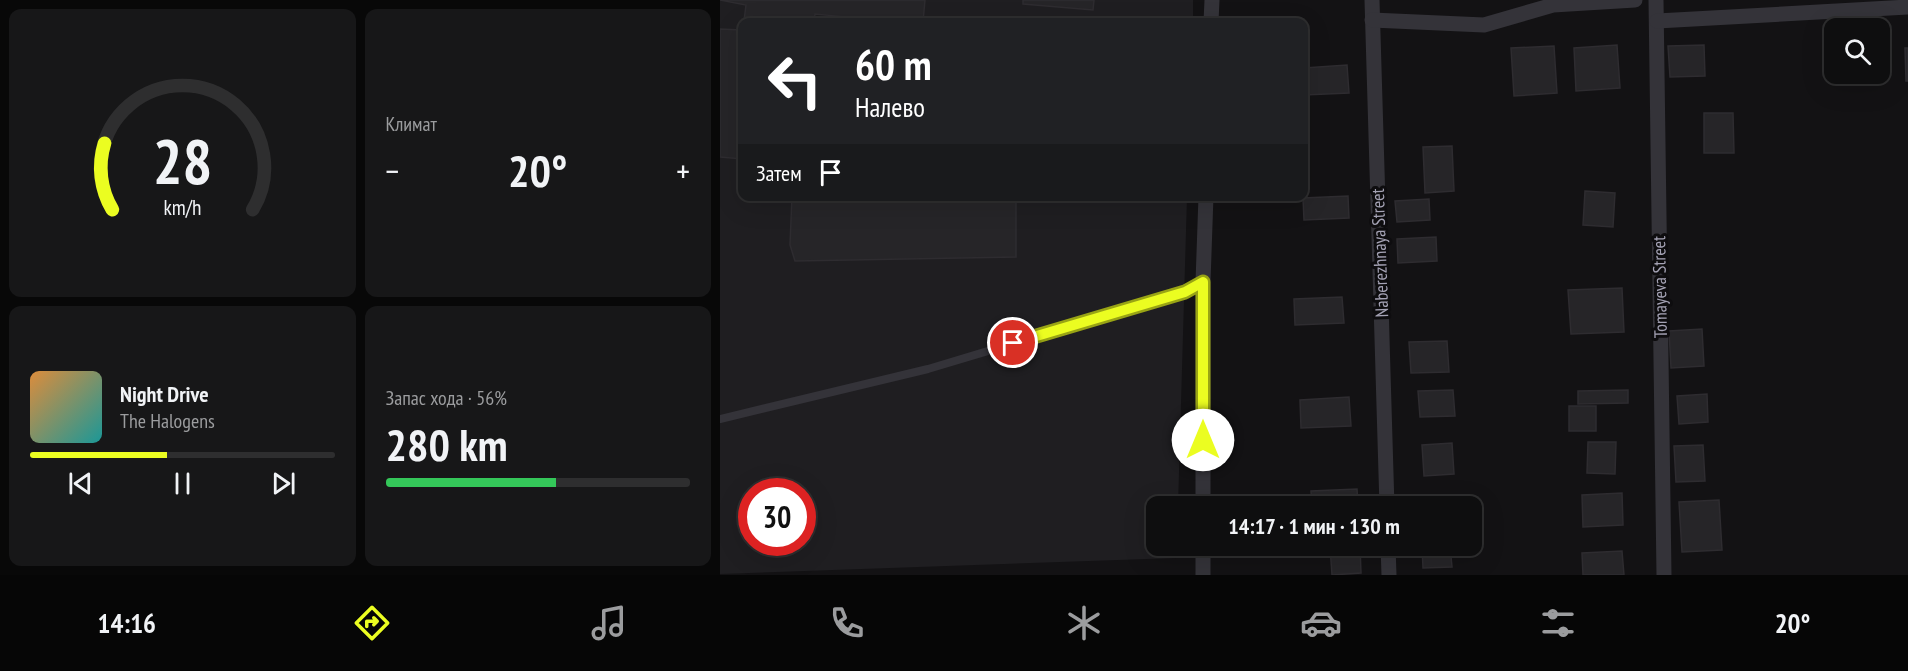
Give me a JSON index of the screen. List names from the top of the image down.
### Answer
{
  "streets": {
    "street": ["Naberezhnaya Street", "Tomayeva Street"]
  },
  "page": {
    "tile": [
      "Климат",
      ["Запас хода · 56%", "280 km"]
    ],
    "turn": ["60 m", "Налево"],
    "then": "Затем",
    "heat": ["−", "20°", "+"],
    "song": ["Night Drive", "The Halogens"],
    "limit": "30",
    "trip": "14:17 · 1 мин · 130 m",
    "tabs": ["14:16", "20°"],
    "gauge": ["28", "km/h"]
  }
}
